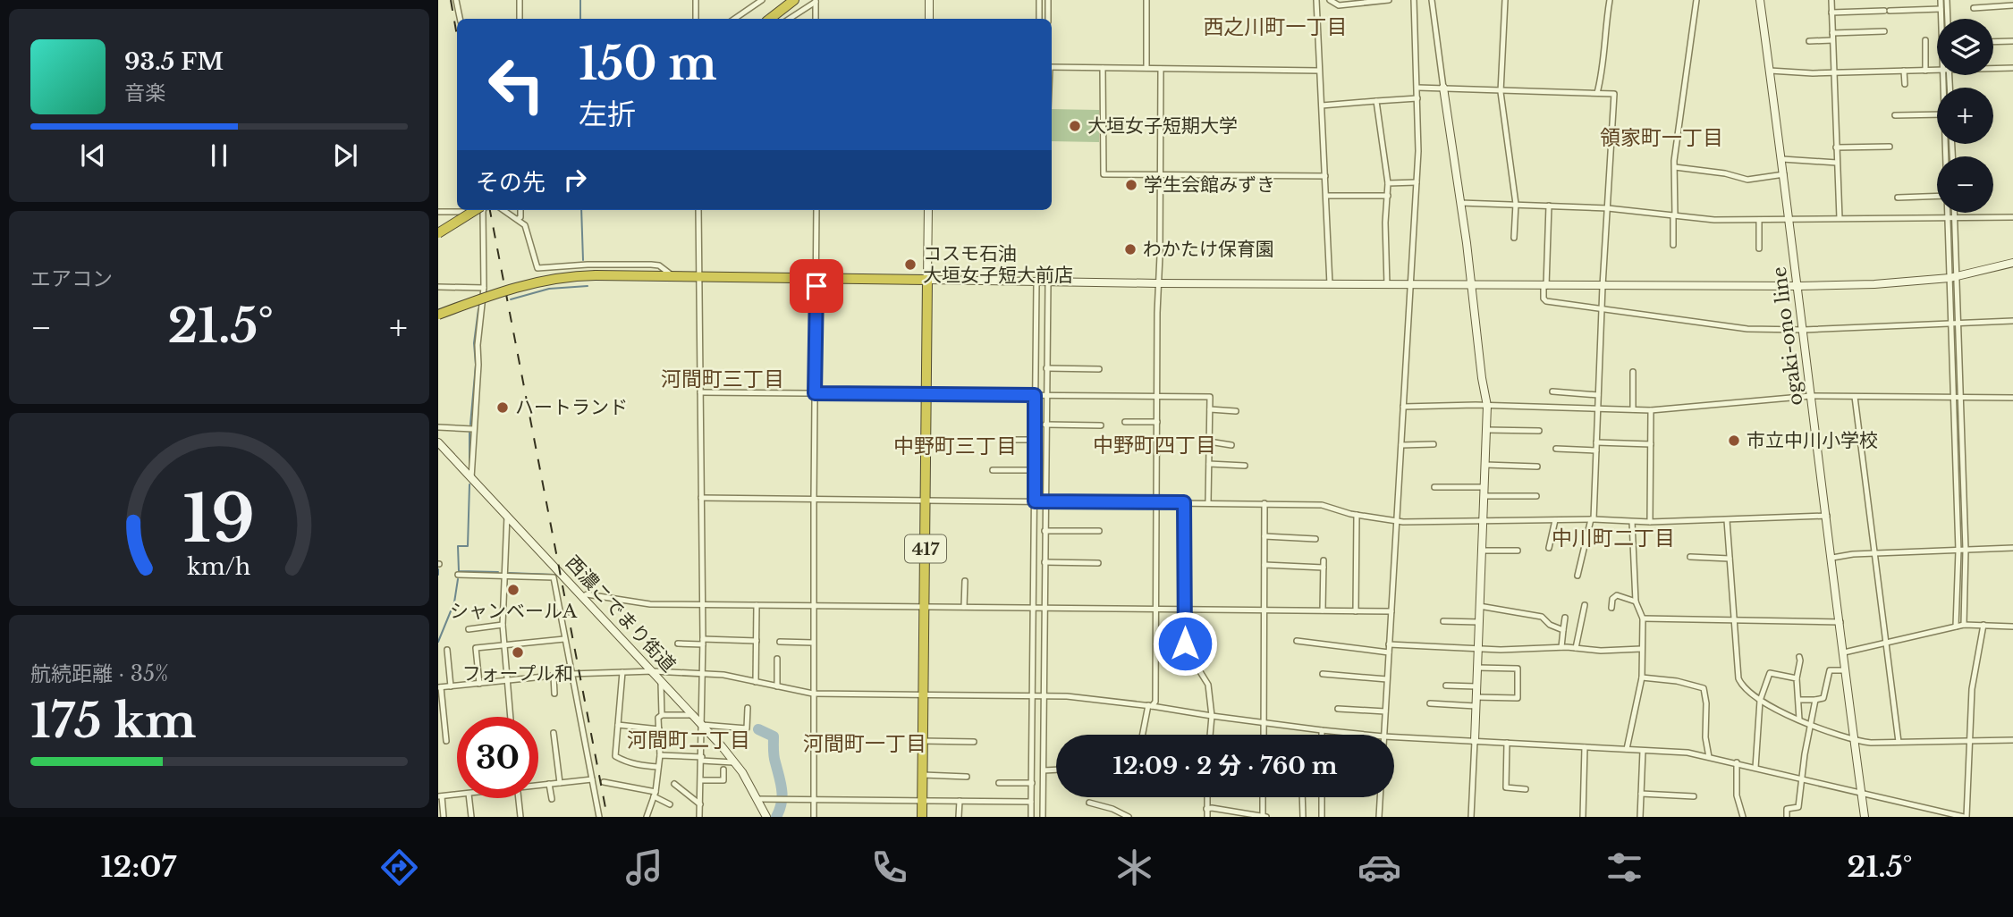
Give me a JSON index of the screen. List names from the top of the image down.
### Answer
{
  "streets": {
    "highway": ["417"],
    "street": ["ogaki-ono line", "西濃こでまり街道"]
  },
  "districts": [
    "西之川町一丁目",
    "領家町一丁目",
    "河間町三丁目",
    "中野町四丁目",
    "中野町三丁目",
    "中川町二丁目",
    "河間町二丁目",
    "河間町一丁目"
  ],
  "places": [
    "大垣女子短期大学",
    "学生会館みずき",
    "わかたけ保育園",
    "コスモ石油 大垣女子短大前店",
    "ハートランド",
    "市立中川小学校",
    "シャンベールA",
    "フォープル和"
  ],
  "page": {
    "map_buttons": ["+", "−"],
    "turn": ["150 m", "左折"],
    "song": ["93.5 FM", "音楽"],
    "then": "その先",
    "tile": [
      "エアコン",
      ["航続距離 · 35%", "175 km"]
    ],
    "heat": ["−", "21.5°", "+"],
    "limit": "30",
    "trip": "12:09 · 2 分 · 760 m",
    "tabs": ["12:07", "21.5°"],
    "gauge": ["19", "km/h"]
  }
}
